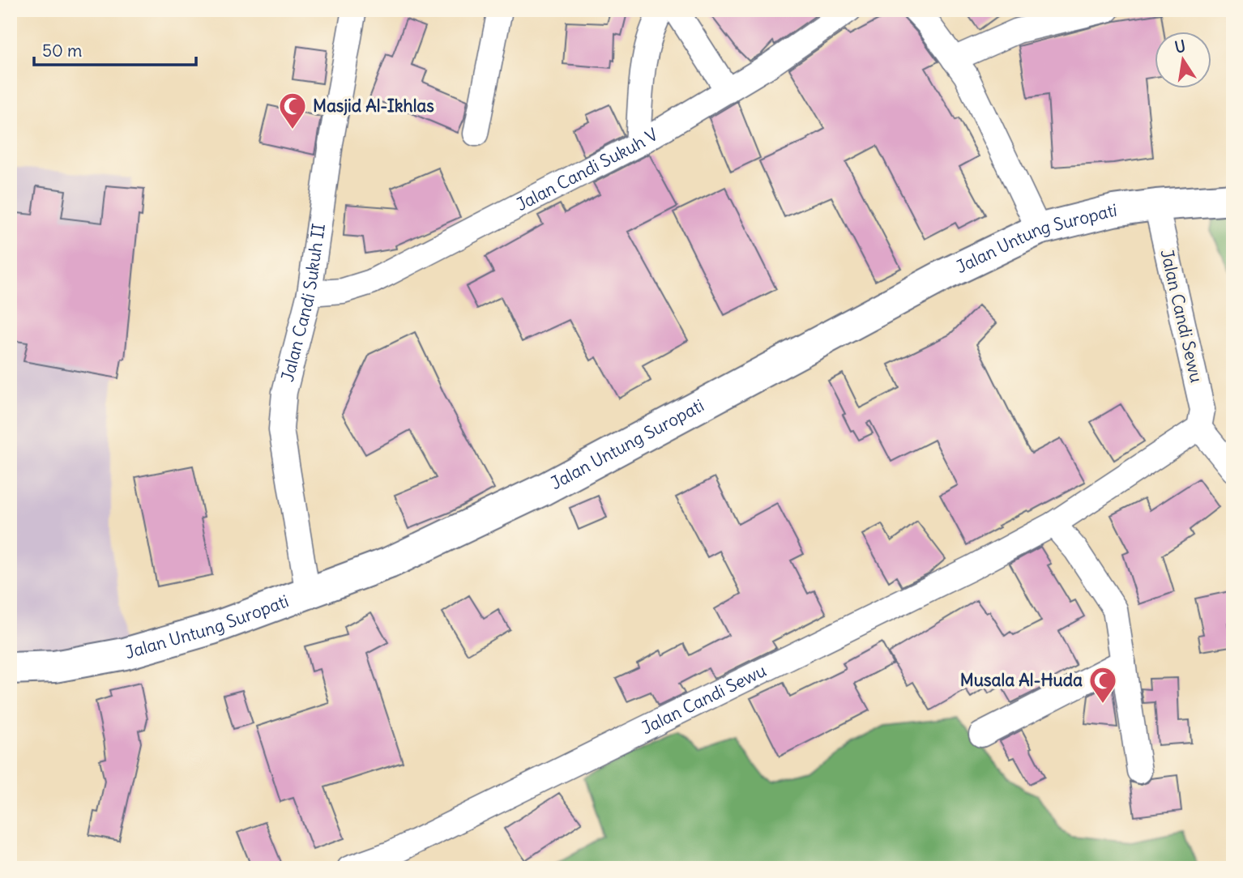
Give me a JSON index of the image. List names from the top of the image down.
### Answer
{
  "streets": {
    "main road": ["Jalan Untung Suropati"],
    "street": ["Jalan Candi Sukuh V", "Jalan Candi Sukuh II", "Jalan Candi Sewu"]
  },
  "crossings": [
    ["Jalan Candi Sukuh V", "Jalan Candi Sukuh II"],
    ["Jalan Untung Suropati", "Jalan Candi Sukuh II"],
    ["Jalan Untung Suropati", "Jalan Candi Sewu"]
  ],
  "places": {
    "mosque": ["Masjid Al-Ikhlas", "Musala Al-Huda"]
  },
  "scale_bar": "50 m",
  "north": "top"
}
